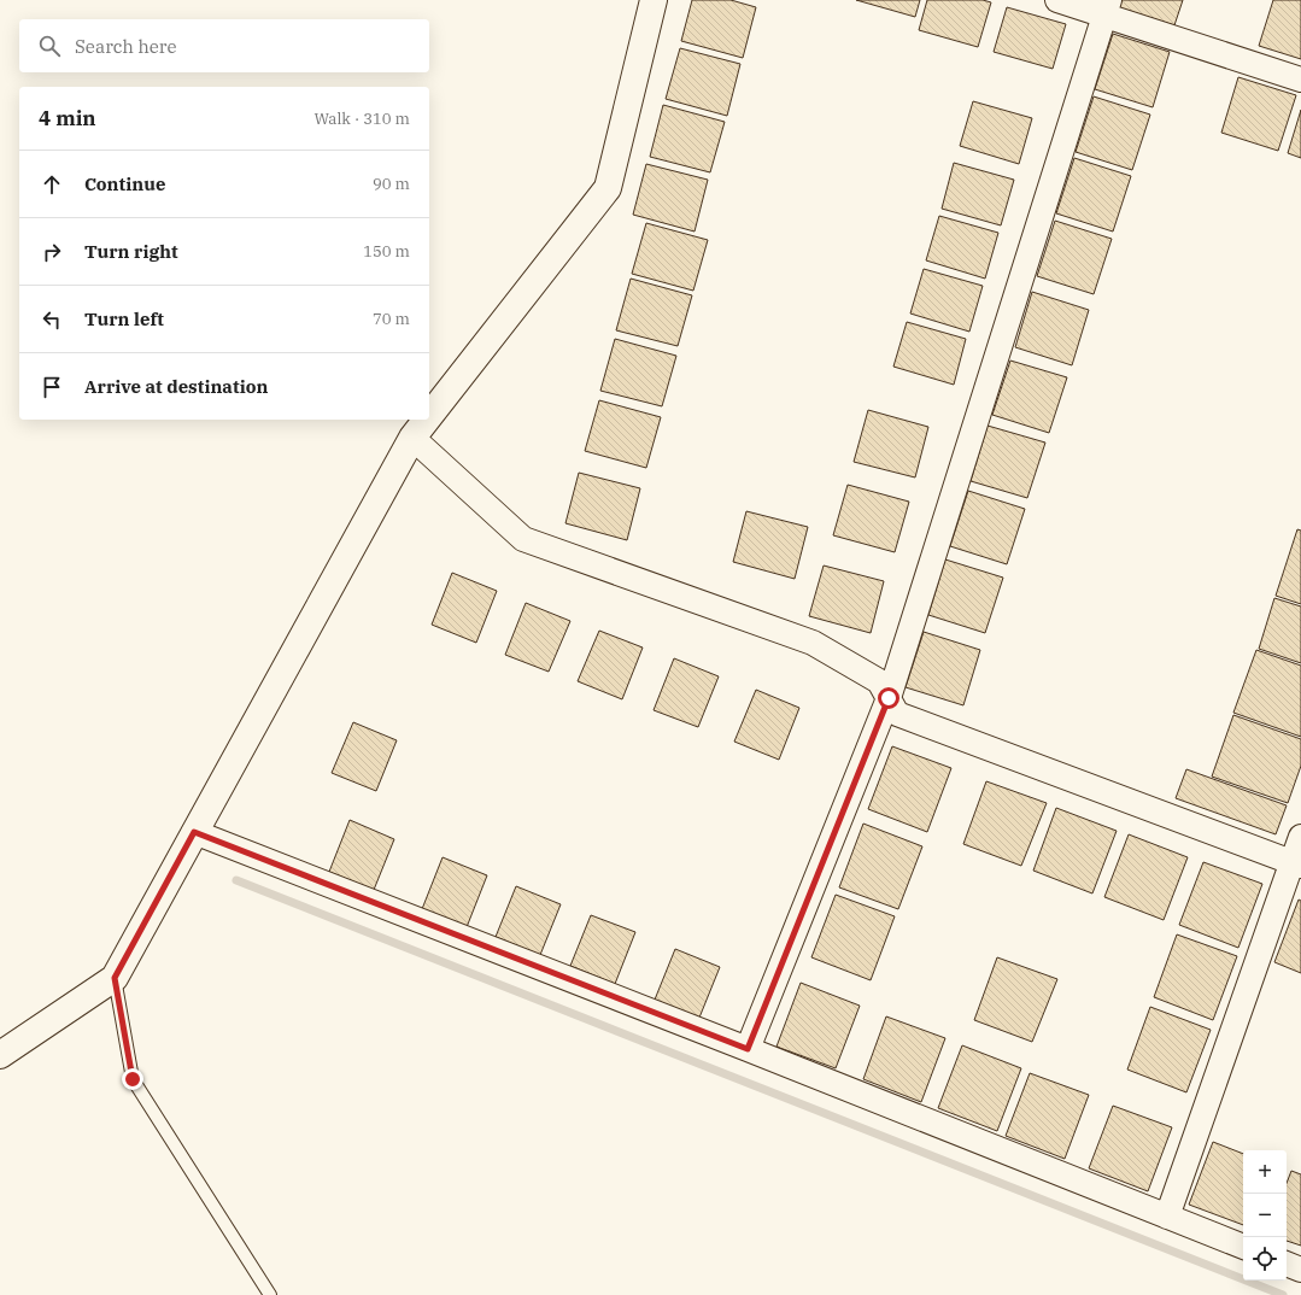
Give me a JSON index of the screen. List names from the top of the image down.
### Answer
{
  "page": {
    "search": "Search here",
    "heading": ["4 min", "Walk · 310 m"],
    "list": [
      ["Continue", "90 m"],
      ["Turn right", "150 m"],
      ["Turn left", "70 m"],
      "Arrive at destination"
    ],
    "map_buttons": ["+", "−"]
  }
}
